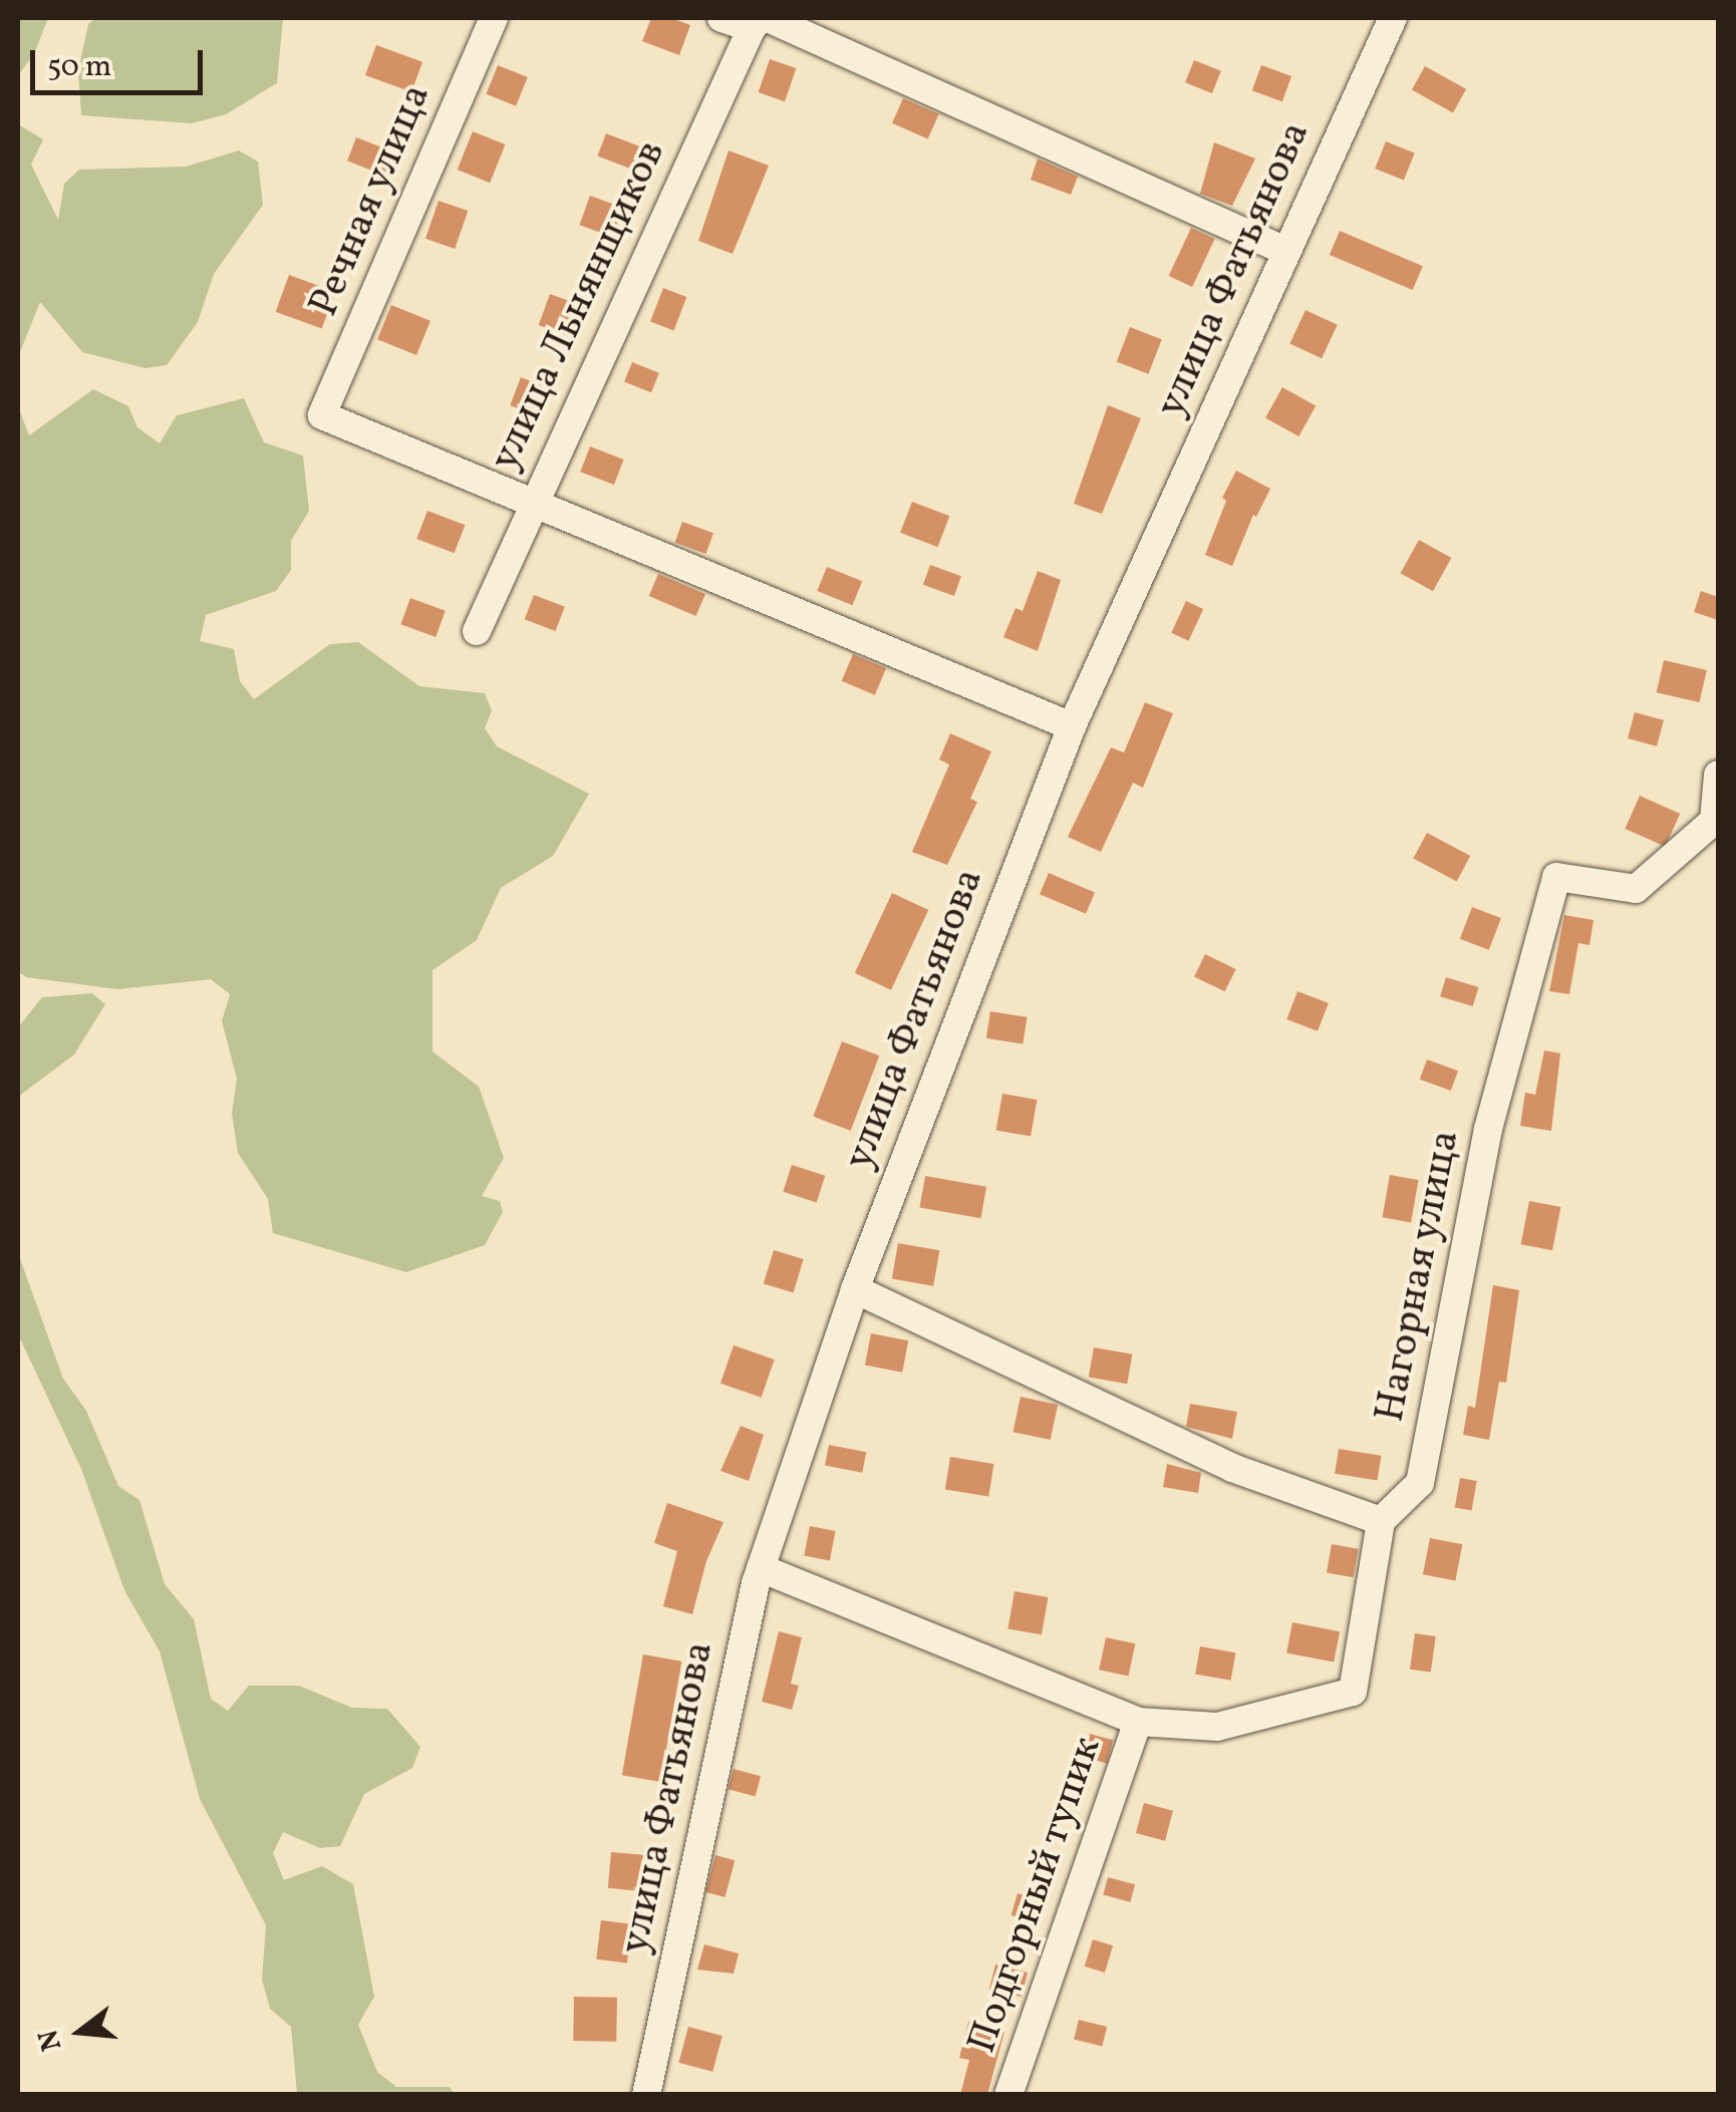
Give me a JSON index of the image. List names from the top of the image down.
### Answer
{
  "streets": {
    "street": [
      "Речная улица",
      "улица Фатьянова",
      "улица Льнянщиков",
      "Нагорная улица",
      "Подгорный тупик"
    ]
  },
  "crossings": [
    ["Речная улица", "улица Льнянщиков"]
  ],
  "scale_bar": "50 m",
  "north": "left"
}
